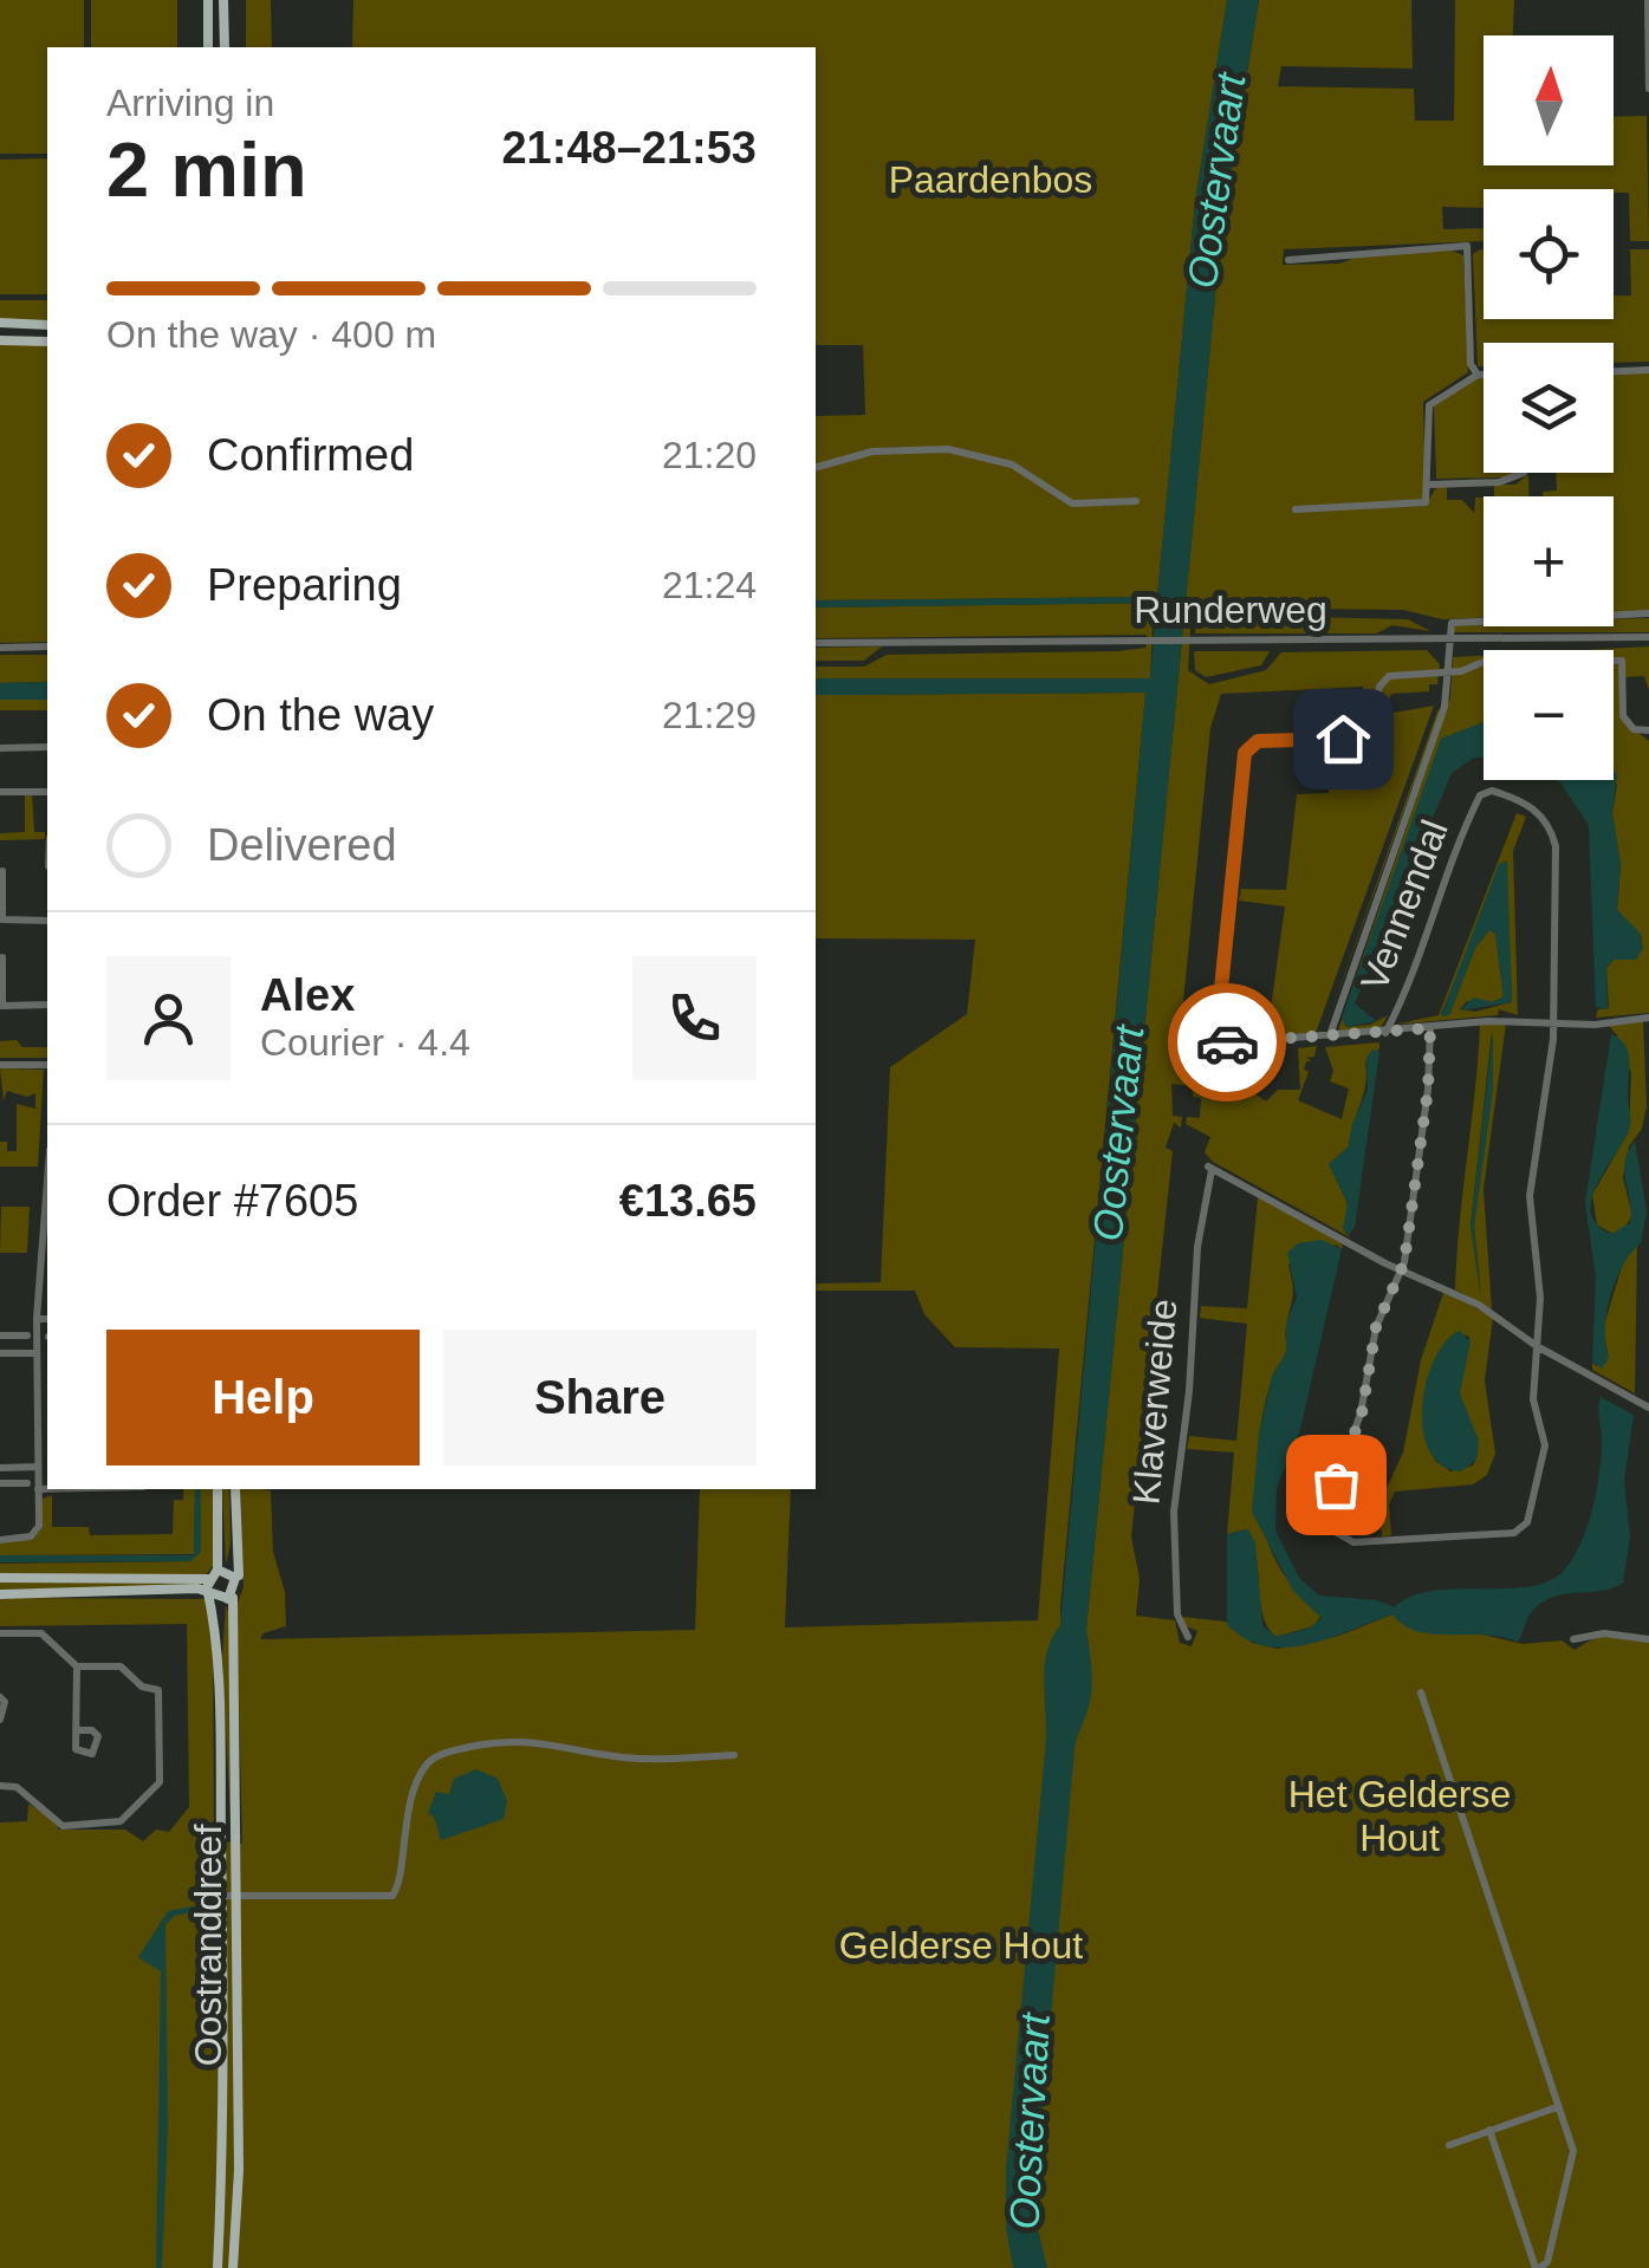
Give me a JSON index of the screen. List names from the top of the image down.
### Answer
{
  "streets": {
    "main road": ["Oostranddreef"],
    "street": ["Runderweg", "Vennendal", "Klaverweide"]
  },
  "water": ["Oostervaart"],
  "parks": ["Paardenbos", "Het Gelderse Hout", "Gelderse Hout"],
  "north": "top",
  "page": {
    "map_buttons": ["+", "−"],
    "heading": ["2 min", "Arriving in", "21:48–21:53"],
    "panel": [
      "Alex",
      "Courier · 4.4",
      "Order #7605",
      "€13.65"
    ],
    "bar": "On the way · 400 m",
    "list": [
      ["Confirmed", "21:20"],
      ["Preparing", "21:24"],
      ["On the way", "21:29"],
      "Delivered"
    ],
    "buttons": ["Help", "Share"]
  }
}
